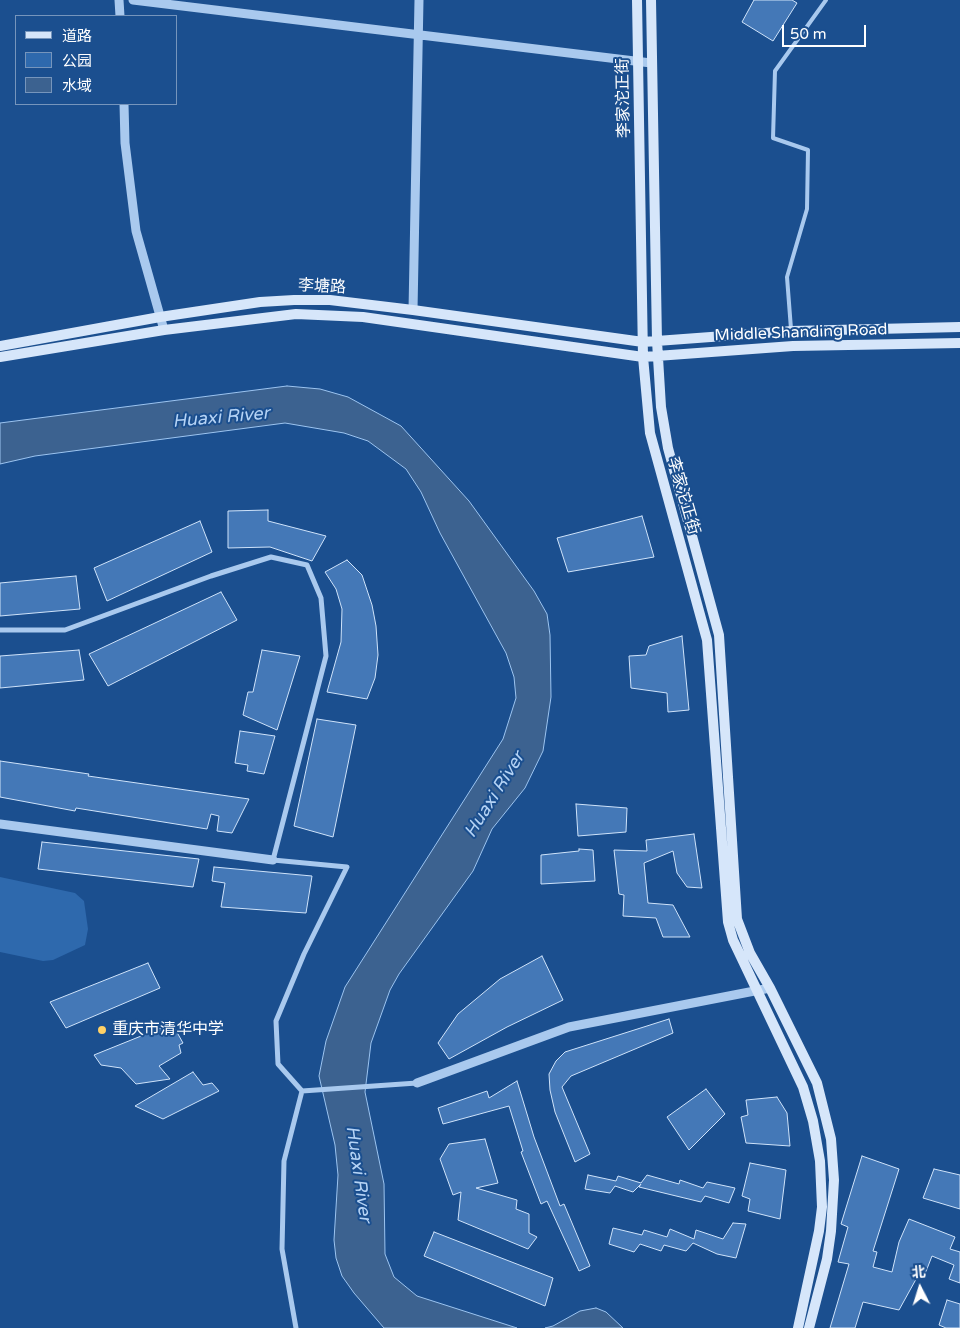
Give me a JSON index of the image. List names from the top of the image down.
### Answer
{
  "streets": {
    "main road": ["李家沱正街", "李塘路", "Middle Shanding Road"]
  },
  "crossings": [
    ["李家沱正街", "李塘路"],
    ["李家沱正街", "Middle Shanding Road"],
    ["李塘路", "Middle Shanding Road"]
  ],
  "water": ["Huaxi River"],
  "places": ["重庆市清华中学"],
  "legend": ["道路", "公园", "水域"],
  "scale_bar": "50 m",
  "north": "top"
}
